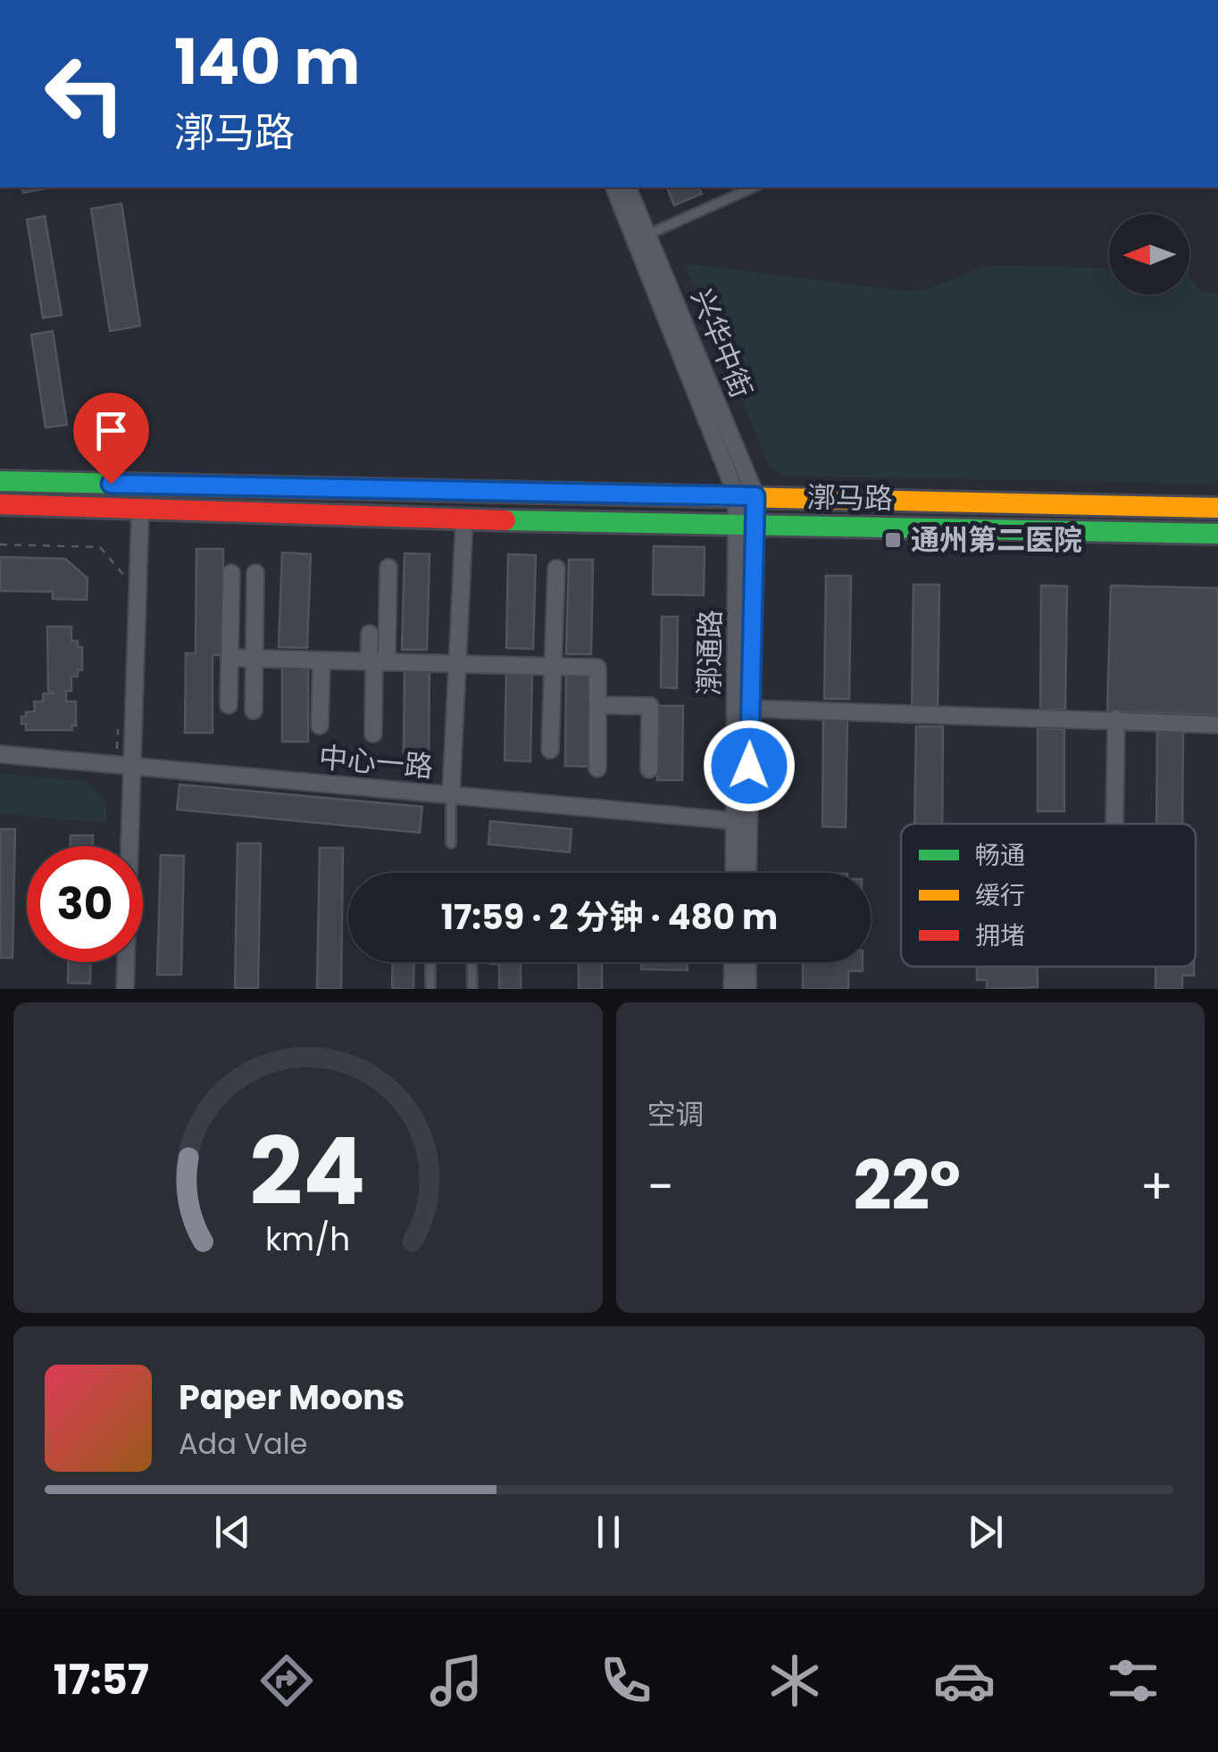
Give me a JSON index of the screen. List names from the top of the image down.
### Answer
{
  "streets": {
    "main road": ["漷马路"],
    "street": ["兴华中街", "漷通路", "中心一路"]
  },
  "crossings": [
    ["兴华中街", "漷马路"],
    ["兴华中街", "漷通路"],
    ["漷马路", "漷通路"],
    ["漷通路", "中心一路"]
  ],
  "places": {
    "transit": ["通州第二医院"]
  },
  "legend": ["畅通", "缓行", "拥堵"],
  "north": "left",
  "page": {
    "turn": ["140 m", "漷马路"],
    "limit": "30",
    "trip": "17:59 · 2 分钟 · 480 m",
    "tile": "空调",
    "heat": ["−", "22°", "+"],
    "song": ["Paper Moons", "Ada Vale"],
    "tabs": "17:57",
    "gauge": ["24", "km/h"]
  }
}
